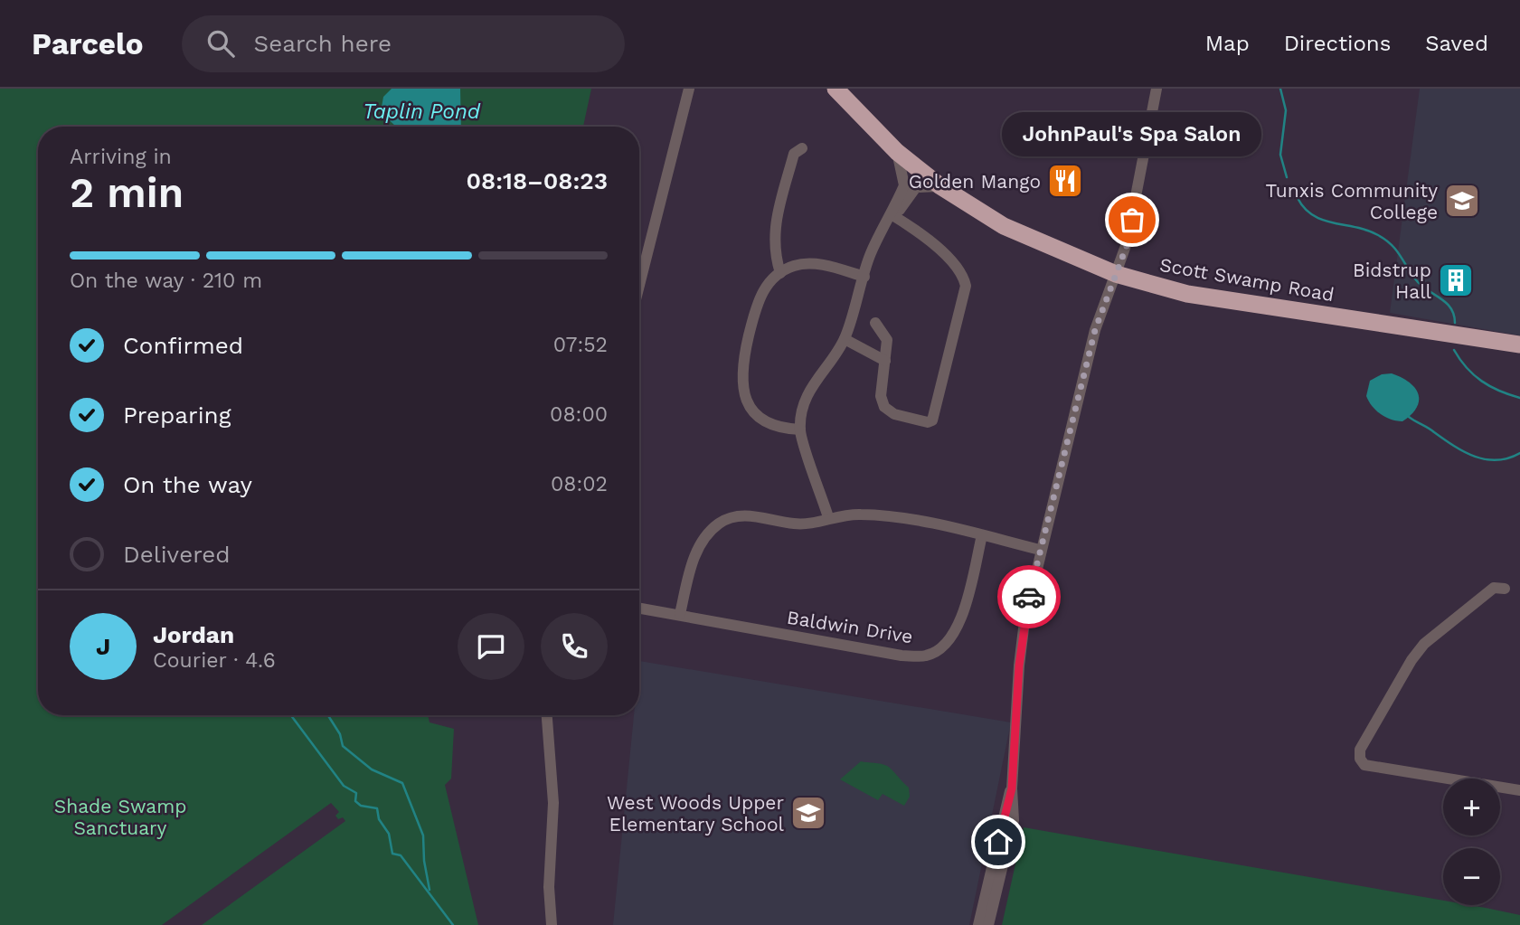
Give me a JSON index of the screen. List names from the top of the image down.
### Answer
{
  "streets": {
    "highway": ["Scott Swamp Road"],
    "street": ["Baldwin Drive"]
  },
  "water": ["Taplin Pond"],
  "parks": ["Shade Swamp Sanctuary"],
  "places": {
    "restaurant": ["Golden Mango"],
    "school or university": ["Tunxis Community College", "West Woods Upper Elementary School"],
    "other": ["JohnPaul's Spa Salon"],
    "building": ["Bidstrup Hall"]
  },
  "page": {
    "header": "Parcelo",
    "search": "Search here",
    "nav": ["Map", "Directions", "Saved"],
    "bubble": "JohnPaul's Spa Salon",
    "heading": ["2 min", "Arriving in", "08:18–08:23"],
    "panel": ["Jordan", "Courier · 4.6"],
    "bar": "On the way · 210 m",
    "list": [
      ["Confirmed", "07:52"],
      ["Preparing", "08:00"],
      ["On the way", "08:02"],
      "Delivered"
    ],
    "round": "J",
    "map_buttons": ["+", "−"]
  }
}
